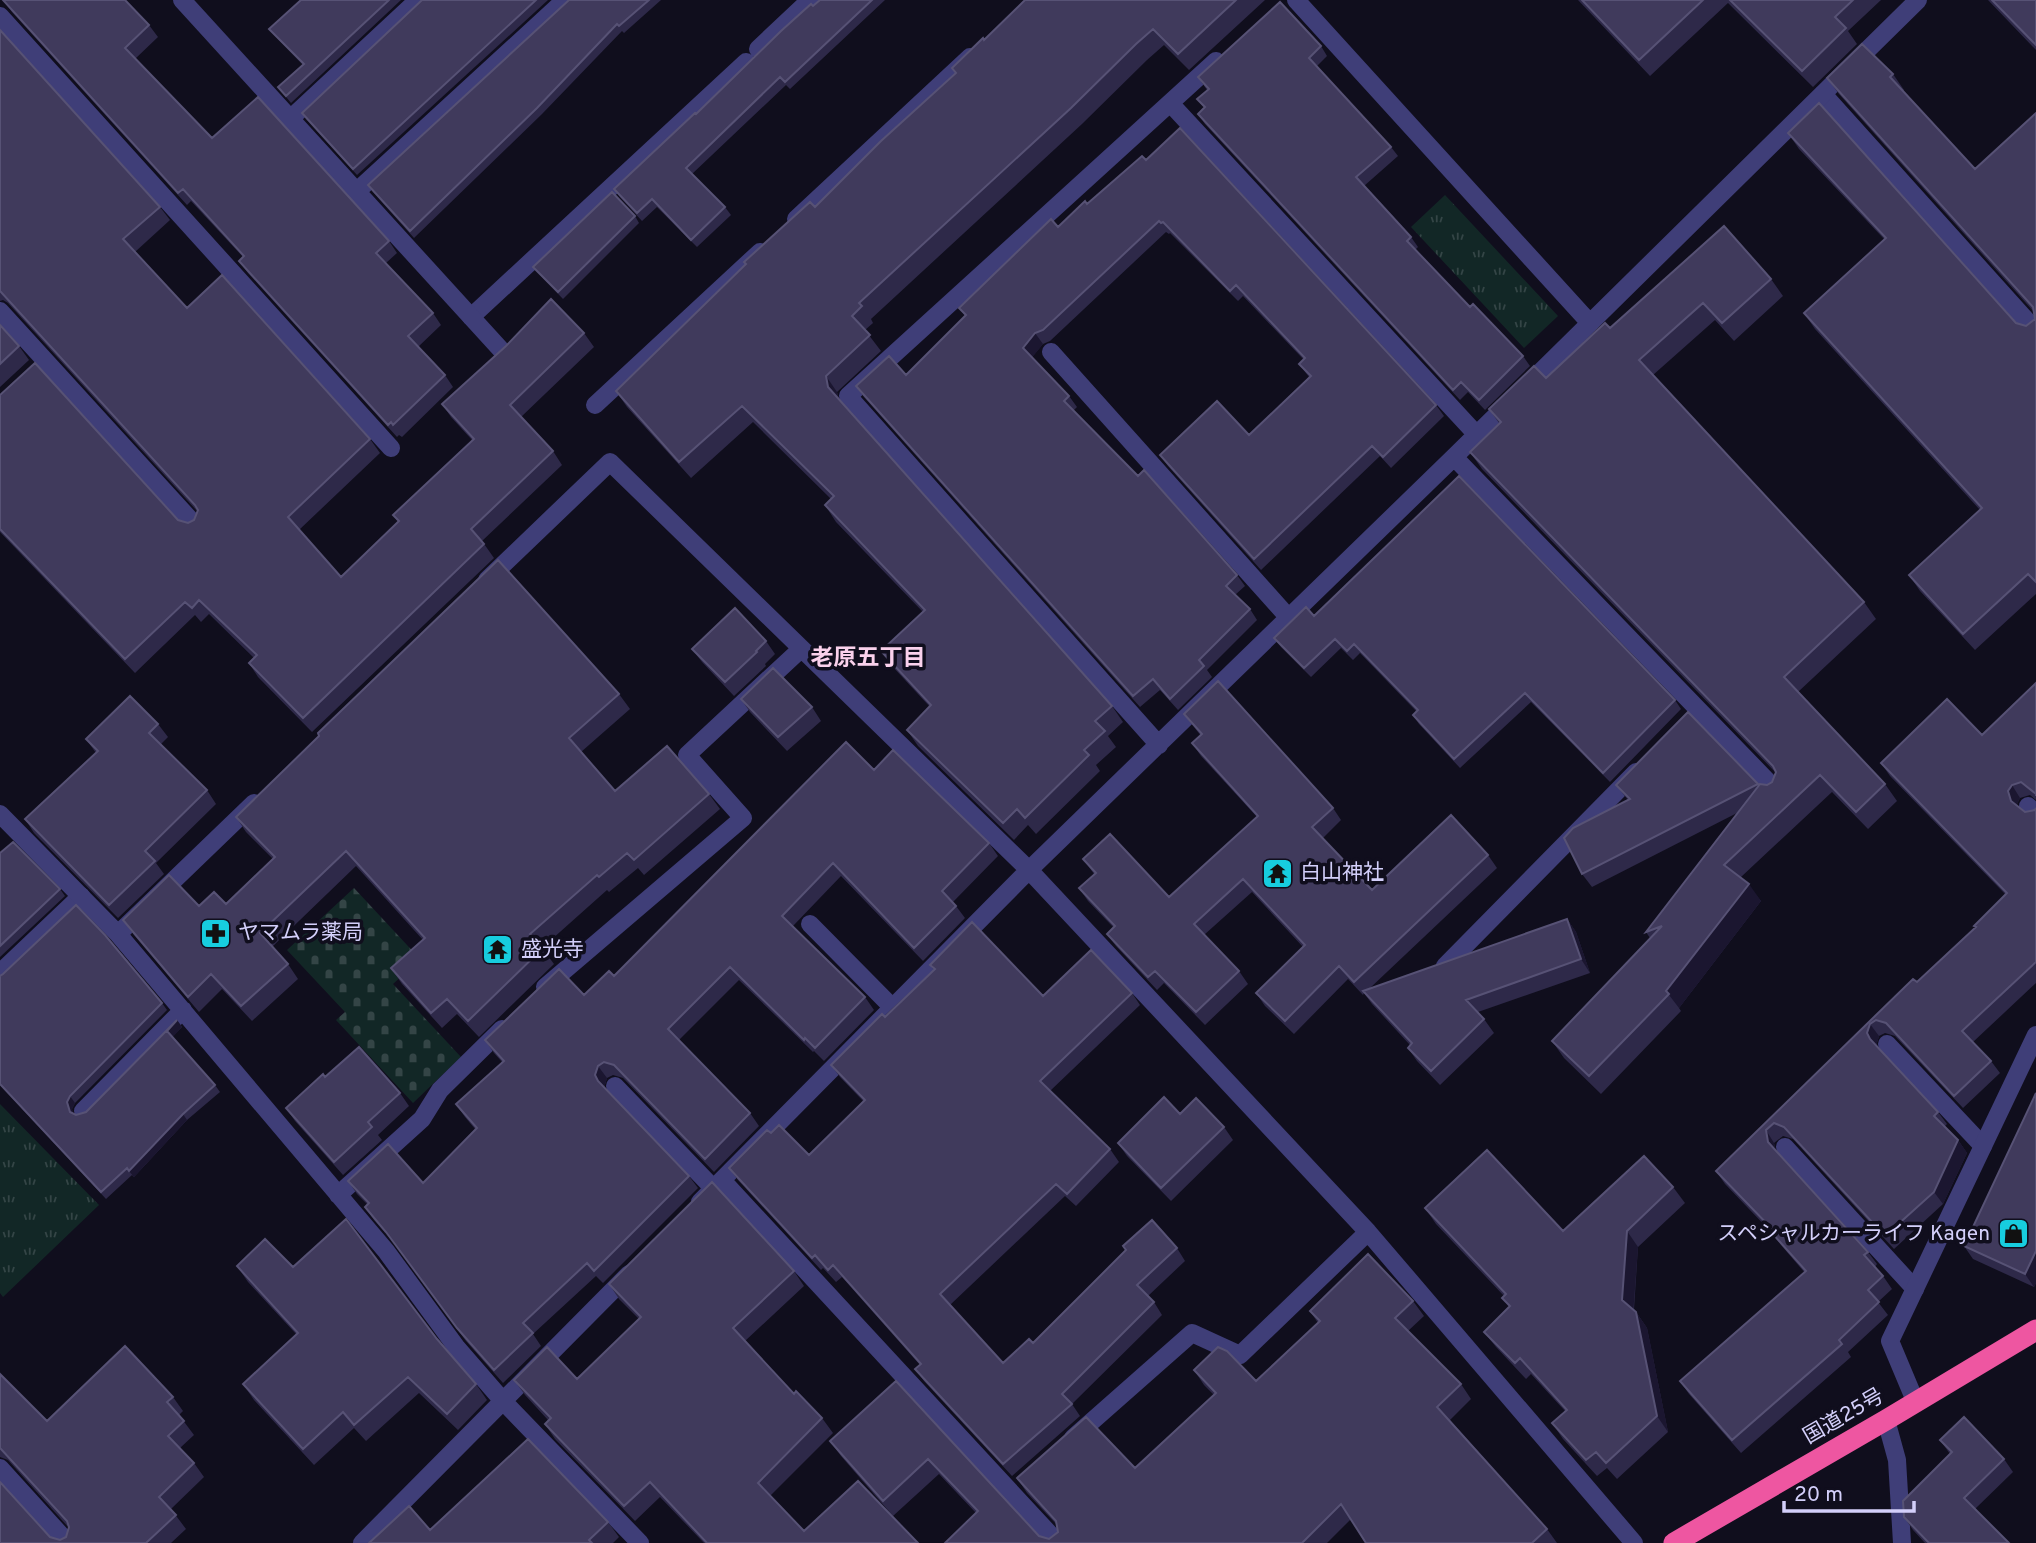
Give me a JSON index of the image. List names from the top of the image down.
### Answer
{
  "streets": {
    "highway": ["国道25号"]
  },
  "districts": ["老原五丁目"],
  "places": {
    "temple": ["白山神社", "盛光寺"],
    "pharmacy": ["ヤマムラ薬局"],
    "shop": ["スペシャルカーライフ Kagen"]
  },
  "scale_bar": "20 m"
}
